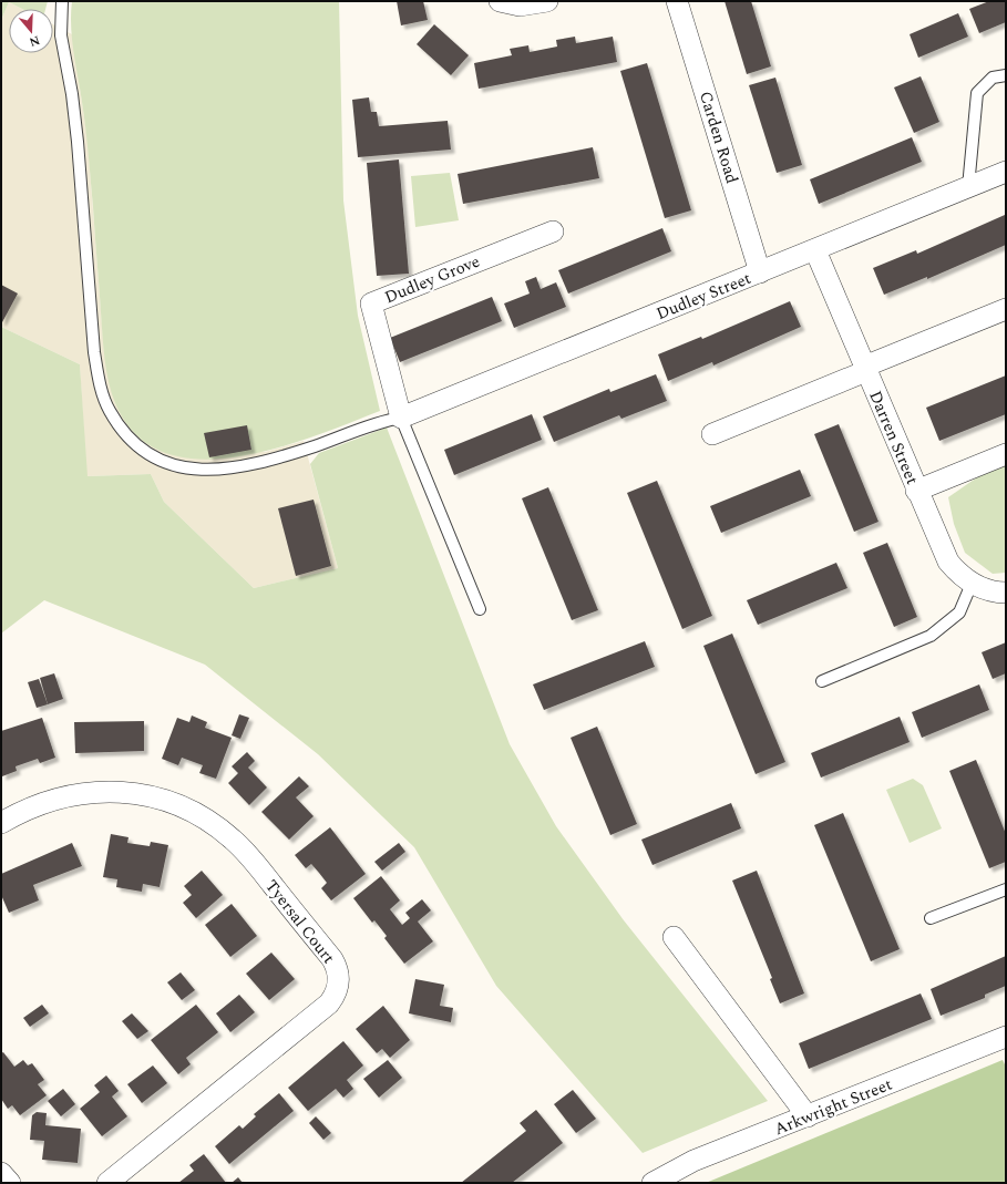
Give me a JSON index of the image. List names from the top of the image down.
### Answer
{
  "streets": {
    "street": [
      "Carden Road",
      "Dudley Grove",
      "Dudley Street",
      "Darren Street",
      "Tyersal Court",
      "Arkwright Street"
    ]
  },
  "crossings": [
    ["Carden Road", "Dudley Street"],
    ["Dudley Grove", "Dudley Street"],
    ["Dudley Street", "Darren Street"]
  ],
  "north": "bottom"
}
